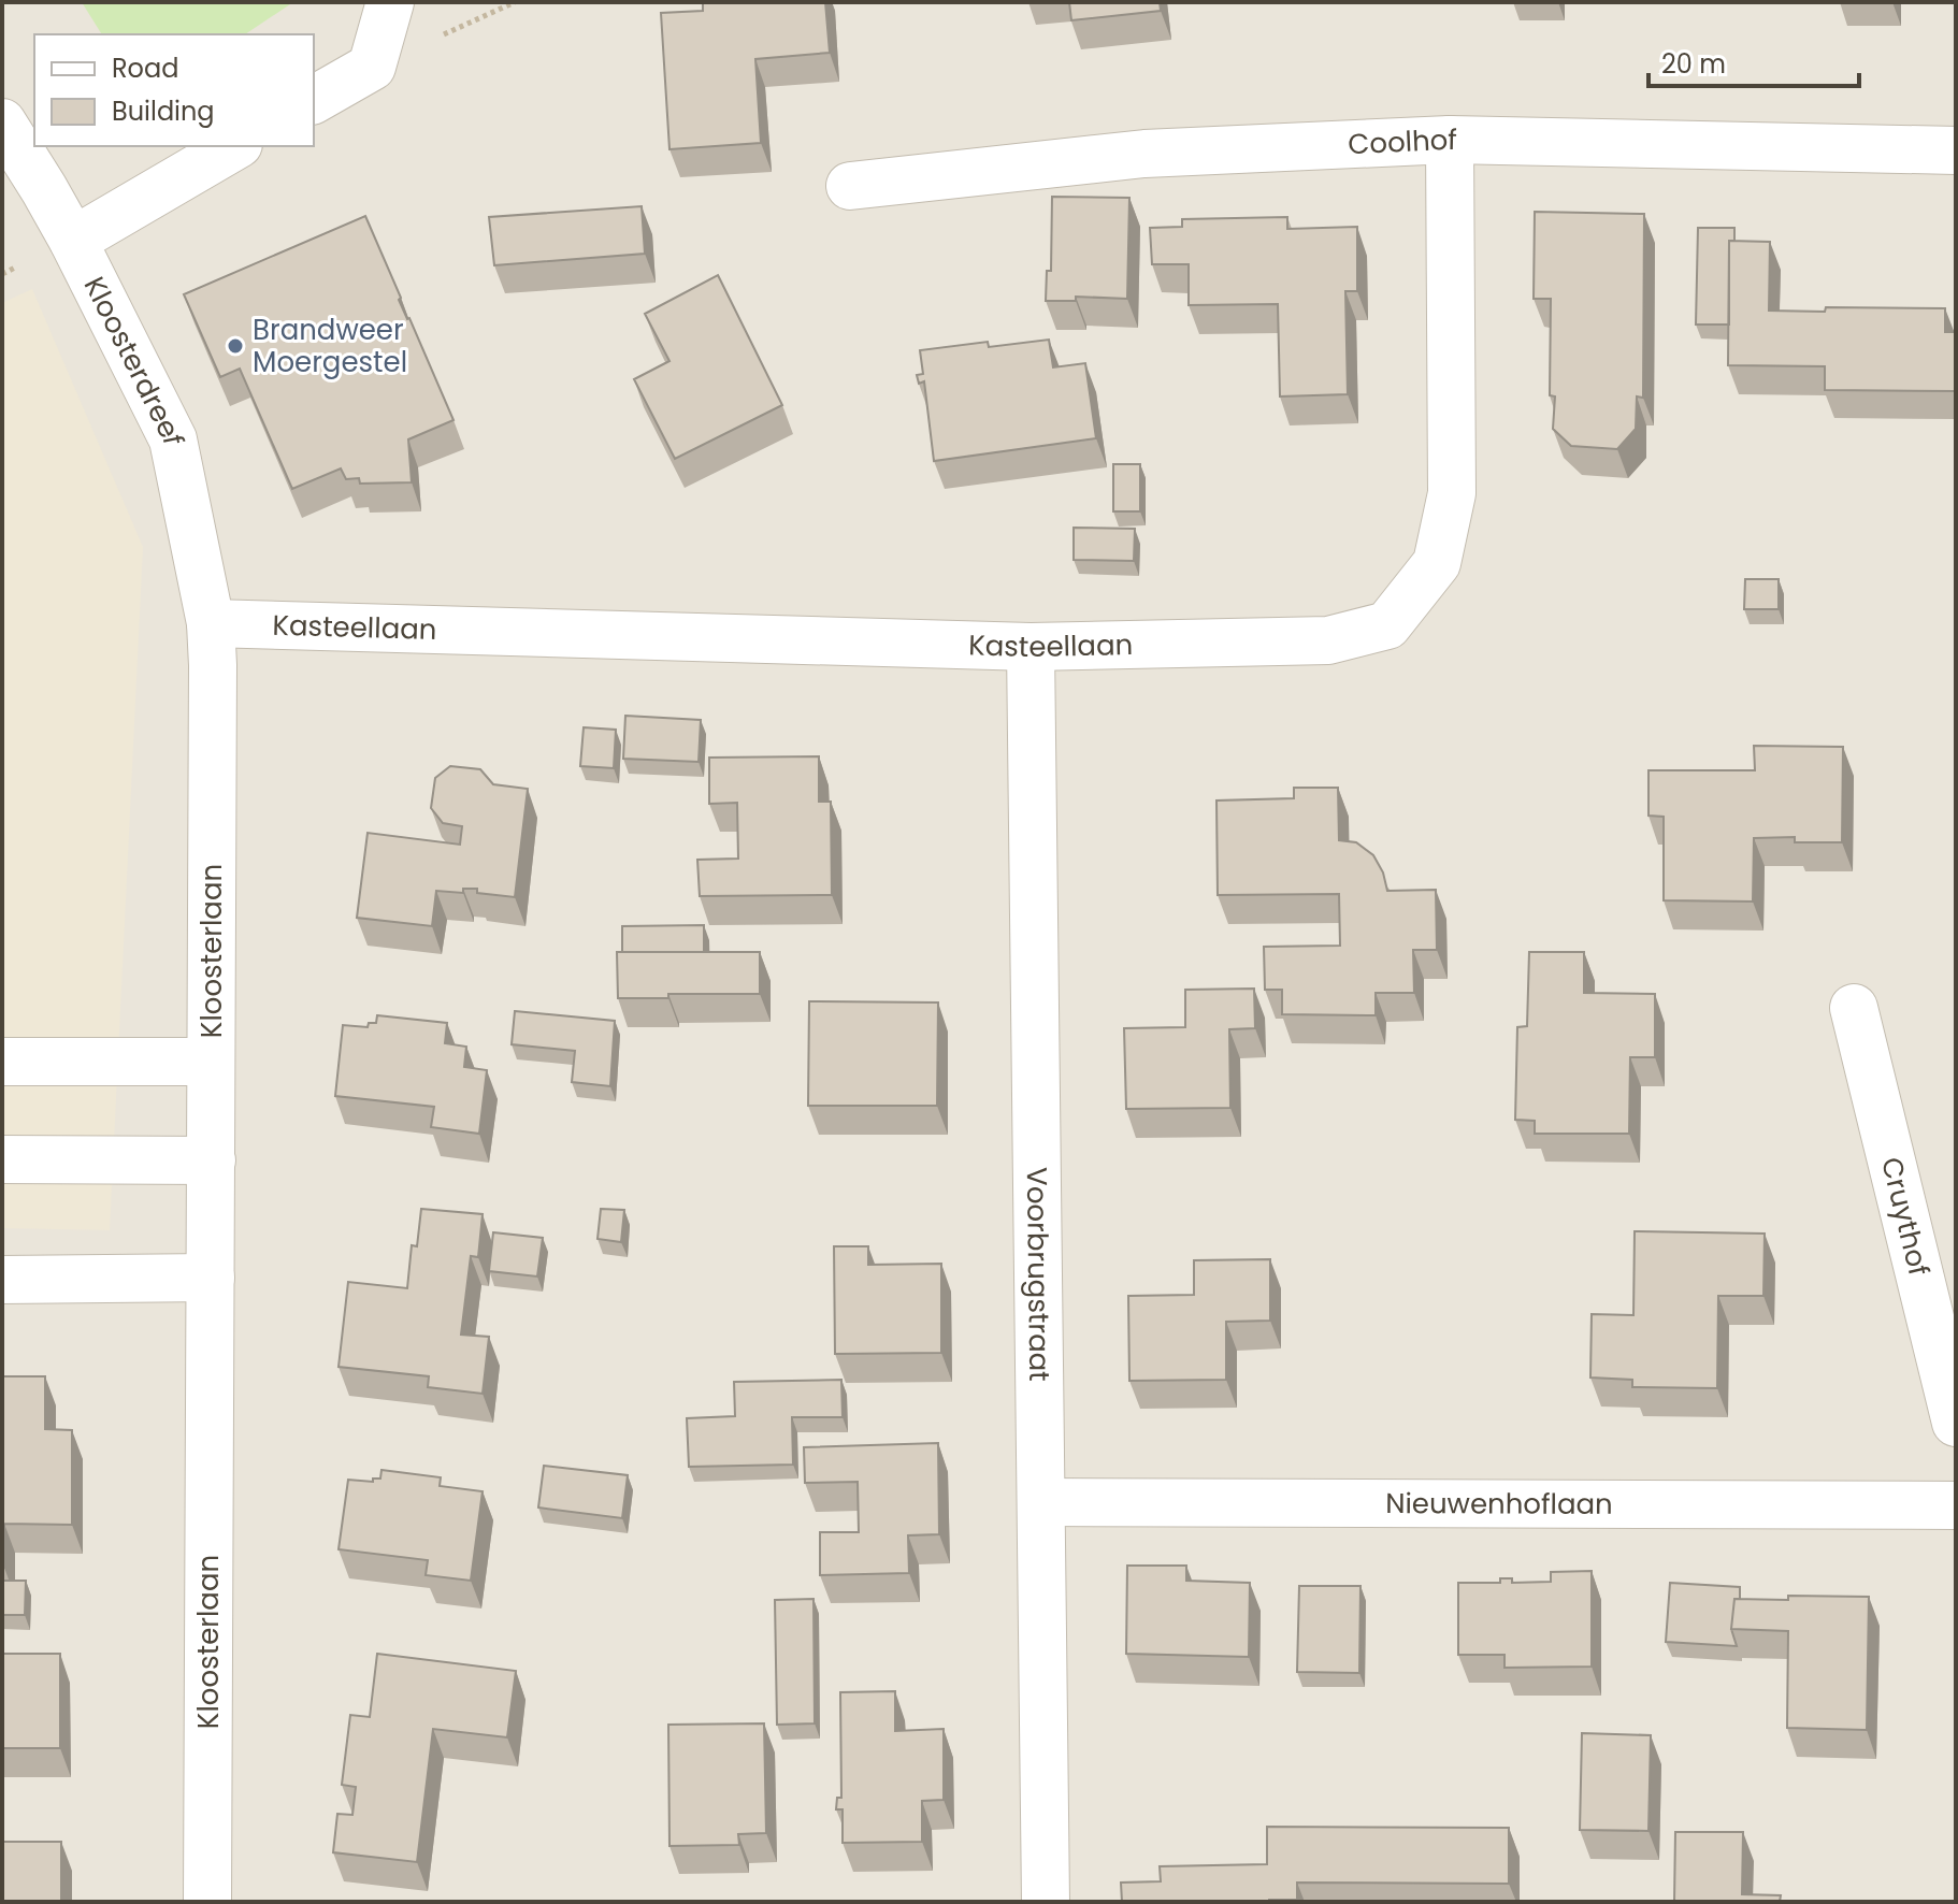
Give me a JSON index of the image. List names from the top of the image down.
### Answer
{
  "streets": {
    "street": [
      "Coolhof",
      "Kloosterdreef",
      "Kasteellaan",
      "Kloosterlaan",
      "Cruythof",
      "Voorbrugstraat",
      "Nieuwenhoflaan"
    ]
  },
  "crossings": [
    ["Coolhof", "Kasteellaan"],
    ["Kloosterdreef", "Kasteellaan"],
    ["Kloosterdreef", "Kloosterlaan"],
    ["Kasteellaan", "Kloosterlaan"],
    ["Kasteellaan", "Voorbrugstraat"],
    ["Voorbrugstraat", "Nieuwenhoflaan"]
  ],
  "places": ["Brandweer Moergestel"],
  "legend": ["Road", "Building"],
  "scale_bar": "20 m"
}
